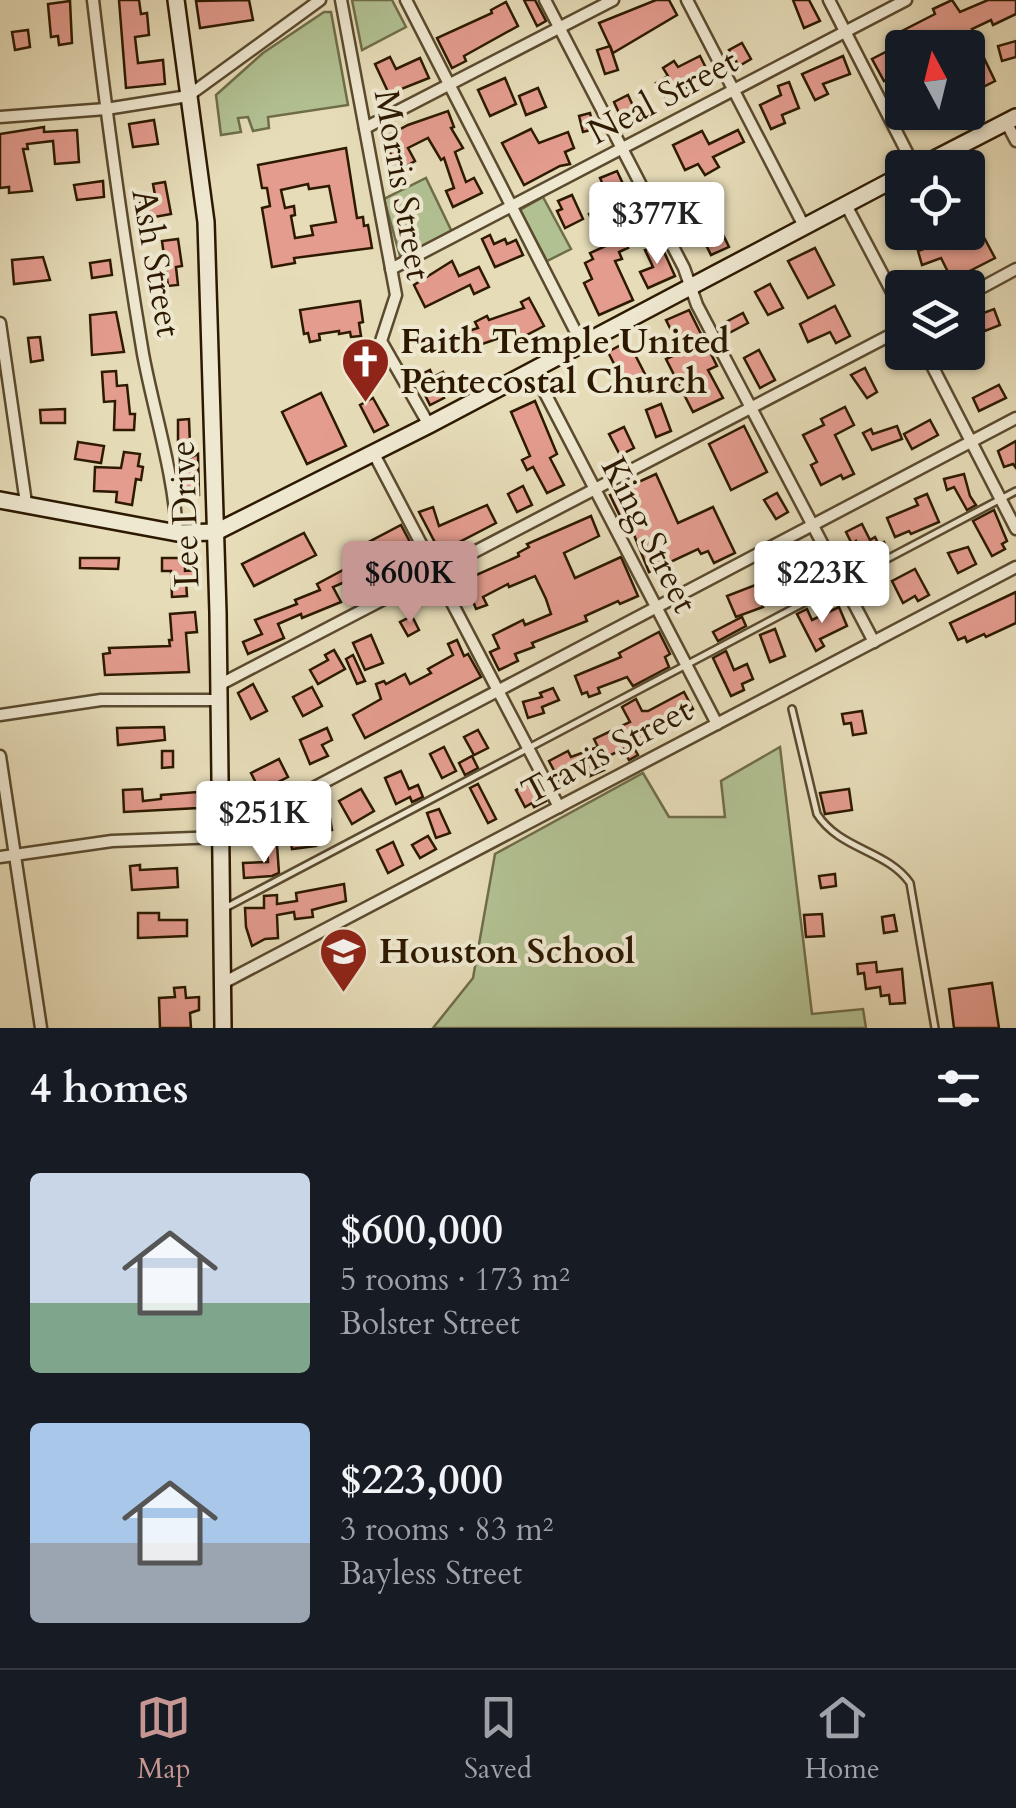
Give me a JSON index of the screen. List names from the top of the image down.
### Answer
{
  "streets": {
    "main road": ["Lee Drive"],
    "street": [
      "Neal Street",
      "Morris Street",
      "Ash Street",
      "King Street",
      "Travis Street"
    ]
  },
  "crossings": [
    ["Neal Street", "Morris Street"],
    ["Lee Drive", "Travis Street"],
    ["King Street", "Travis Street"]
  ],
  "places": {
    "church": ["Faith Temple United Pentecostal Church"],
    "school or university": ["Houston School"]
  },
  "north": "top",
  "page": {
    "price": [
      "$377K",
      "$600K",
      "$223K",
      "$251K"
    ],
    "heading": "4 homes",
    "list": [
      {
        "name": "$600,000",
        "note": "5 rooms · 173 m² · Bolster Street"
      },
      {
        "name": "$223,000",
        "note": "3 rooms · 83 m² · Bayless Street"
      }
    ],
    "tabs": ["Map", "Saved", "Home"]
  }
}
